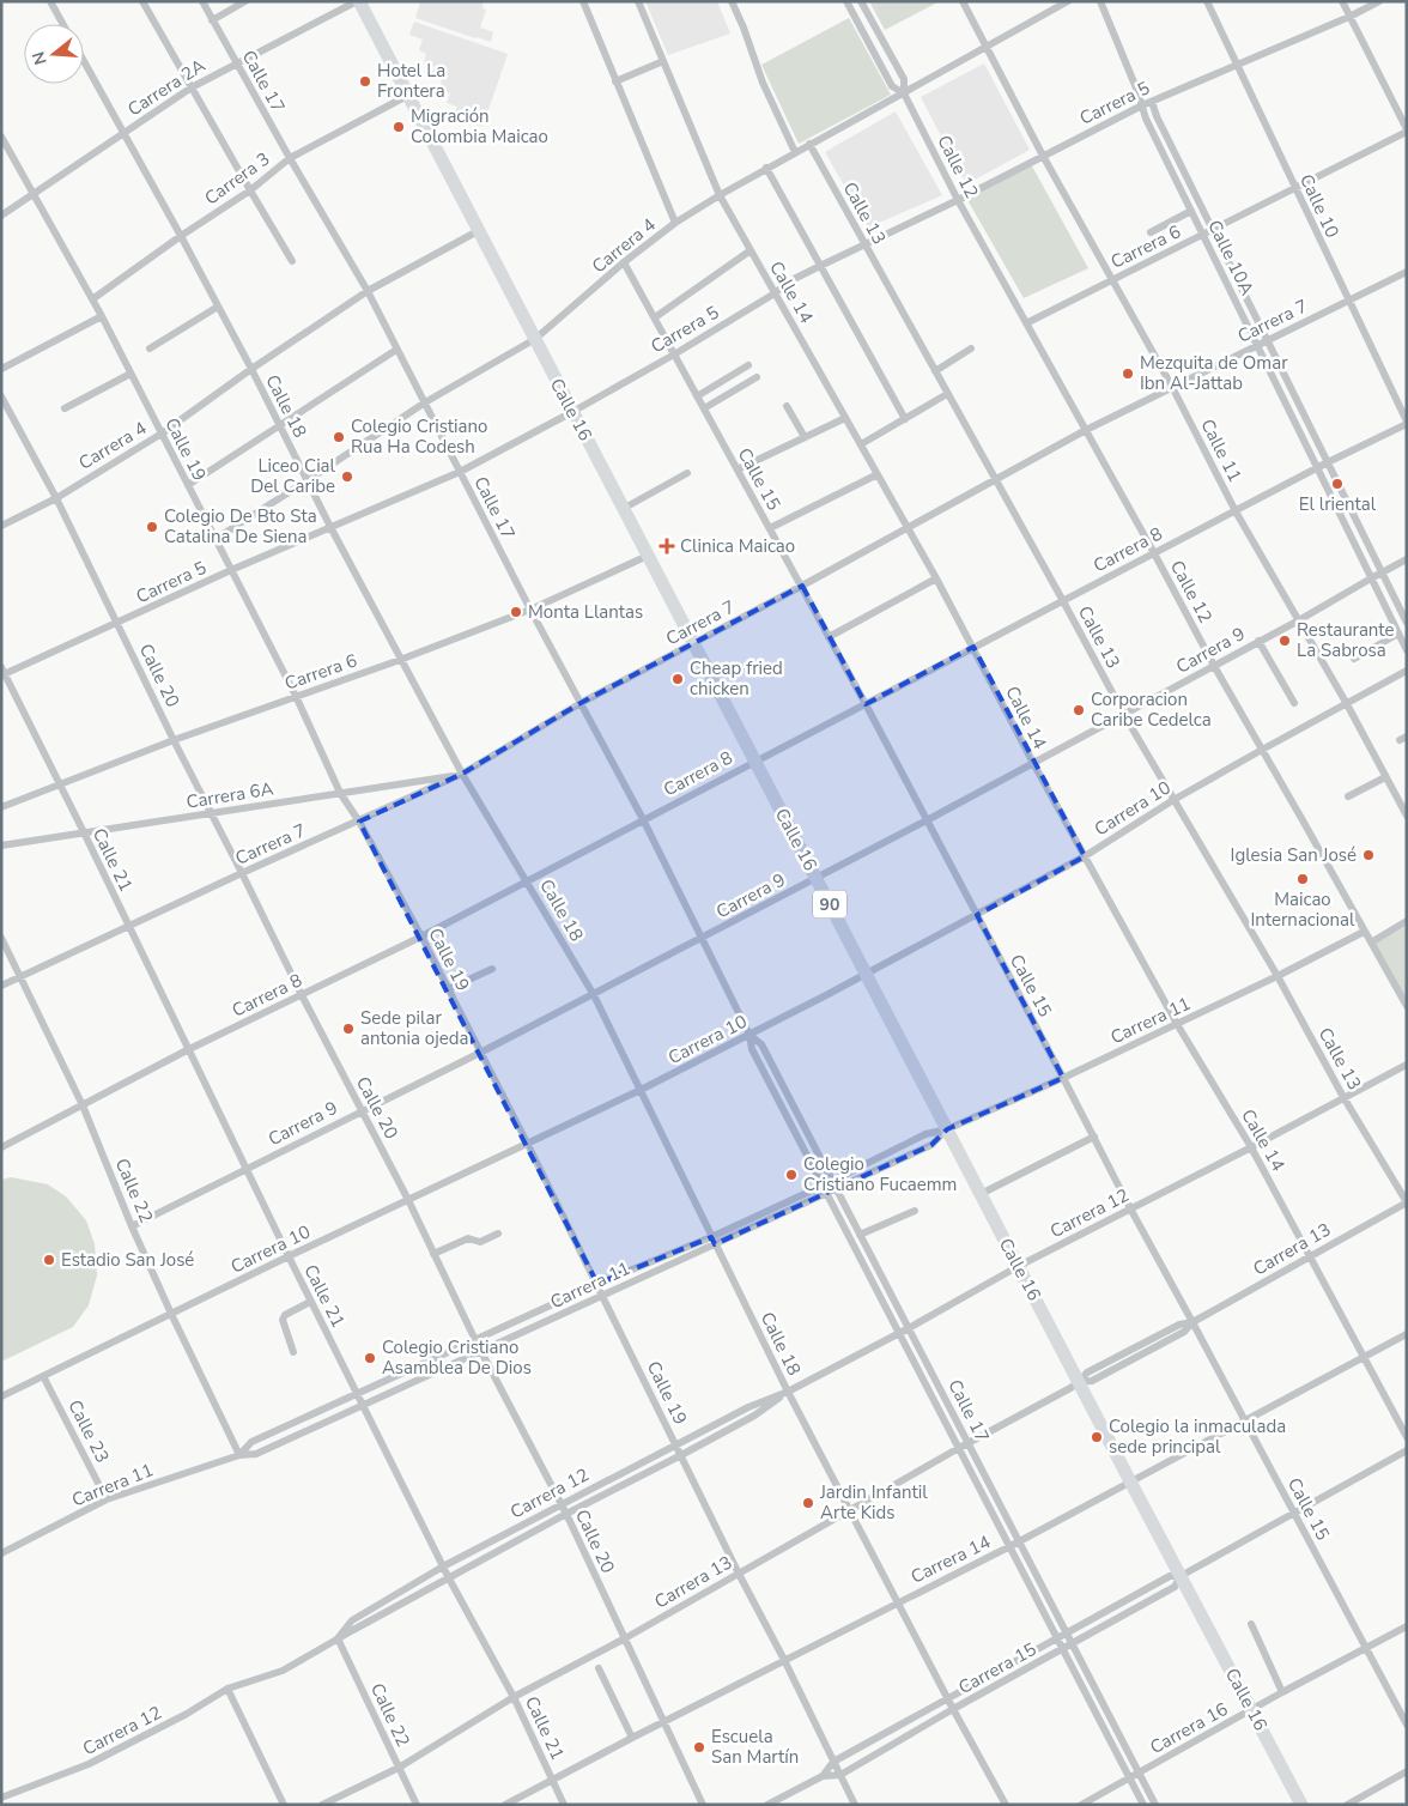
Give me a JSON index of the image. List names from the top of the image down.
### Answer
{
  "streets": {
    "highway": ["Calle 16", "90"],
    "street": [
      "Calle 17",
      "Carrera 2A",
      "Carrera 5",
      "Calle 12",
      "Carrera 3",
      "Calle 10",
      "Calle 13",
      "Carrera 4",
      "Carrera 6",
      "Calle 10A",
      "Calle 14",
      "Carrera 7",
      "Calle 18",
      "Calle 19",
      "Calle 11",
      "Calle 15",
      "Carrera 8",
      "Carrera 9",
      "Calle 20",
      "Carrera 6A",
      "Carrera 10",
      "Calle 21",
      "Carrera 11",
      "Calle 22",
      "Carrera 12",
      "Carrera 13",
      "Calle 23",
      "Carrera 14",
      "Carrera 15",
      "Carrera 16"
    ]
  },
  "crossings": [
    ["Calle 17", "Carrera 2A"],
    ["Calle 17", "Carrera 5"],
    ["Calle 17", "Carrera 3"],
    ["Calle 17", "Carrera 4"],
    ["Calle 17", "Carrera 6"],
    ["Calle 17", "Carrera 7"],
    ["Calle 17", "Carrera 8"],
    ["Calle 17", "Carrera 9"],
    ["Calle 17", "Carrera 10"],
    ["Calle 17", "Carrera 11"],
    ["Calle 17", "Carrera 12"],
    ["Calle 17", "Carrera 13"],
    ["Calle 17", "Carrera 14"],
    ["Calle 17", "Carrera 15"],
    ["Calle 17", "Carrera 16"],
    ["Carrera 2A", "Calle 18"],
    ["Carrera 2A", "Calle 16"],
    ["Carrera 2A", "Calle 19"],
    ["Carrera 5", "Calle 12"],
    ["Carrera 5", "Calle 10"],
    ["Carrera 5", "Calle 13"],
    ["Carrera 5", "Calle 10A"],
    ["Carrera 5", "Calle 14"],
    ["Carrera 5", "Calle 18"],
    ["Carrera 5", "Calle 16"],
    ["Carrera 5", "Calle 19"],
    ["Carrera 5", "Calle 11"],
    ["Carrera 5", "Calle 15"],
    ["Carrera 5", "Calle 20"],
    ["Carrera 5", "Calle 21"],
    ["Calle 12", "Carrera 4"],
    ["Calle 12", "Carrera 6"],
    ["Calle 12", "Carrera 7"],
    ["Calle 12", "Carrera 8"],
    ["Calle 12", "Carrera 9"],
    ["Calle 12", "Carrera 10"],
    ["Calle 12", "Carrera 11"],
    ["Carrera 3", "Calle 18"],
    ["Carrera 3", "Calle 16"],
    ["Carrera 3", "Calle 19"],
    ["Calle 10", "Carrera 6"],
    ["Calle 10", "Carrera 7"],
    ["Calle 10", "Carrera 8"],
    ["Calle 13", "Carrera 4"],
    ["Calle 13", "Carrera 7"],
    ["Calle 13", "Carrera 8"],
    ["Calle 13", "Carrera 9"],
    ["Calle 13", "Carrera 10"],
    ["Calle 13", "Carrera 11"],
    ["Calle 13", "Carrera 12"],
    ["Calle 13", "Carrera 13"],
    ["Carrera 4", "Calle 14"],
    ["Carrera 4", "Calle 18"],
    ["Carrera 4", "Calle 16"],
    ["Carrera 4", "Calle 19"],
    ["Carrera 4", "Calle 11"],
    ["Carrera 4", "Calle 15"],
    ["Carrera 4", "Calle 20"],
    ["Carrera 6", "Calle 10A"],
    ["Carrera 6", "Calle 18"],
    ["Carrera 6", "Calle 16"],
    ["Carrera 6", "Calle 19"],
    ["Carrera 6", "Calle 11"],
    ["Carrera 6", "Calle 20"],
    ["Carrera 6", "Calle 21"],
    ["Calle 10A", "Carrera 7"],
    ["Calle 10A", "Carrera 8"],
    ["Calle 10A", "Carrera 9"],
    ["Calle 14", "Carrera 7"],
    ["Calle 14", "Carrera 8"],
    ["Calle 14", "Carrera 9"],
    ["Calle 14", "Carrera 10"],
    ["Calle 14", "Carrera 11"],
    ["Calle 14", "Carrera 12"],
    ["Calle 14", "Carrera 13"],
    ["Calle 14", "Carrera 14"],
    ["Carrera 7", "Calle 18"],
    ["Carrera 7", "Calle 16"],
    ["Carrera 7", "Calle 19"],
    ["Carrera 7", "Calle 11"],
    ["Carrera 7", "Calle 15"],
    ["Carrera 7", "Calle 20"],
    ["Carrera 7", "Carrera 6A"],
    ["Carrera 7", "Calle 21"],
    ["Carrera 7", "Calle 22"],
    ["Calle 18", "Carrera 8"],
    ["Calle 18", "Carrera 9"],
    ["Calle 18", "Carrera 6A"],
    ["Calle 18", "Carrera 10"],
    ["Calle 18", "Carrera 11"],
    ["Calle 18", "Carrera 12"],
    ["Calle 18", "Carrera 13"],
    ["Calle 18", "Carrera 14"],
    ["Calle 18", "Carrera 15"],
    ["Calle 16", "Carrera 8"],
    ["Calle 16", "Carrera 9"],
    ["Calle 16", "Carrera 10"],
    ["Calle 16", "Carrera 11"],
    ["Calle 16", "Carrera 12"],
    ["Calle 16", "Carrera 13"],
    ["Calle 16", "Carrera 14"],
    ["Calle 16", "Carrera 15"],
    ["Calle 16", "Carrera 16"],
    ["Calle 19", "Carrera 8"],
    ["Calle 19", "Carrera 9"],
    ["Calle 19", "Carrera 6A"],
    ["Calle 19", "Carrera 10"],
    ["Calle 19", "Carrera 11"],
    ["Calle 19", "Carrera 12"],
    ["Calle 19", "Carrera 13"],
    ["Calle 19", "Carrera 14"],
    ["Calle 19", "Carrera 15"],
    ["Calle 11", "Carrera 8"],
    ["Calle 11", "Carrera 9"],
    ["Calle 11", "Carrera 10"],
    ["Calle 15", "Carrera 8"],
    ["Calle 15", "Carrera 9"],
    ["Calle 15", "Carrera 10"],
    ["Calle 15", "Carrera 11"],
    ["Calle 15", "Carrera 12"],
    ["Calle 15", "Carrera 13"],
    ["Calle 15", "Carrera 14"],
    ["Calle 15", "Carrera 15"],
    ["Calle 15", "Carrera 16"],
    ["Carrera 8", "Calle 20"],
    ["Carrera 8", "Calle 21"],
    ["Carrera 8", "Calle 22"],
    ["Carrera 9", "Calle 20"],
    ["Carrera 9", "Calle 21"],
    ["Carrera 9", "Calle 22"],
    ["Calle 20", "Carrera 6A"],
    ["Calle 20", "Carrera 10"],
    ["Calle 20", "Carrera 11"],
    ["Calle 20", "Carrera 12"],
    ["Calle 20", "Carrera 13"],
    ["Calle 20", "Carrera 14"],
    ["Carrera 6A", "Calle 21"],
    ["Carrera 10", "Calle 21"],
    ["Carrera 10", "Calle 22"],
    ["Carrera 10", "Calle 23"],
    ["Calle 21", "Carrera 11"],
    ["Calle 21", "Carrera 12"],
    ["Calle 21", "Carrera 13"],
    ["Calle 21", "Carrera 14"],
    ["Carrera 11", "Calle 22"],
    ["Carrera 11", "Calle 23"],
    ["Calle 22", "Carrera 12"],
    ["Calle 22", "Carrera 13"]
  ],
  "places": {
    "other": [
      "Hotel La Frontera",
      "Migración Colombia Maicao",
      "Mezquita de Omar Ibn Al-Jattab",
      "Colegio Cristiano Rua Ha Codesh",
      "Liceo Cial Del Caribe",
      "El lriental",
      "Colegio De Bto Sta Catalina De Siena",
      "Monta Llantas",
      "Restaurante La Sabrosa",
      "Cheap fried chicken",
      "Corporacion Caribe Cedelca",
      "Iglesia San José",
      "Maicao Internacional",
      "Sede pilar antonia ojeda",
      "Colegio Cristiano Fucaemm",
      "Estadio San José",
      "Colegio Cristiano Asamblea De Dios",
      "Colegio la inmaculada sede principal",
      "Jardin Infantil Arte Kids",
      "Escuela San Martín"
    ],
    "health": ["Clinica Maicao"]
  },
  "north": "left"
}
